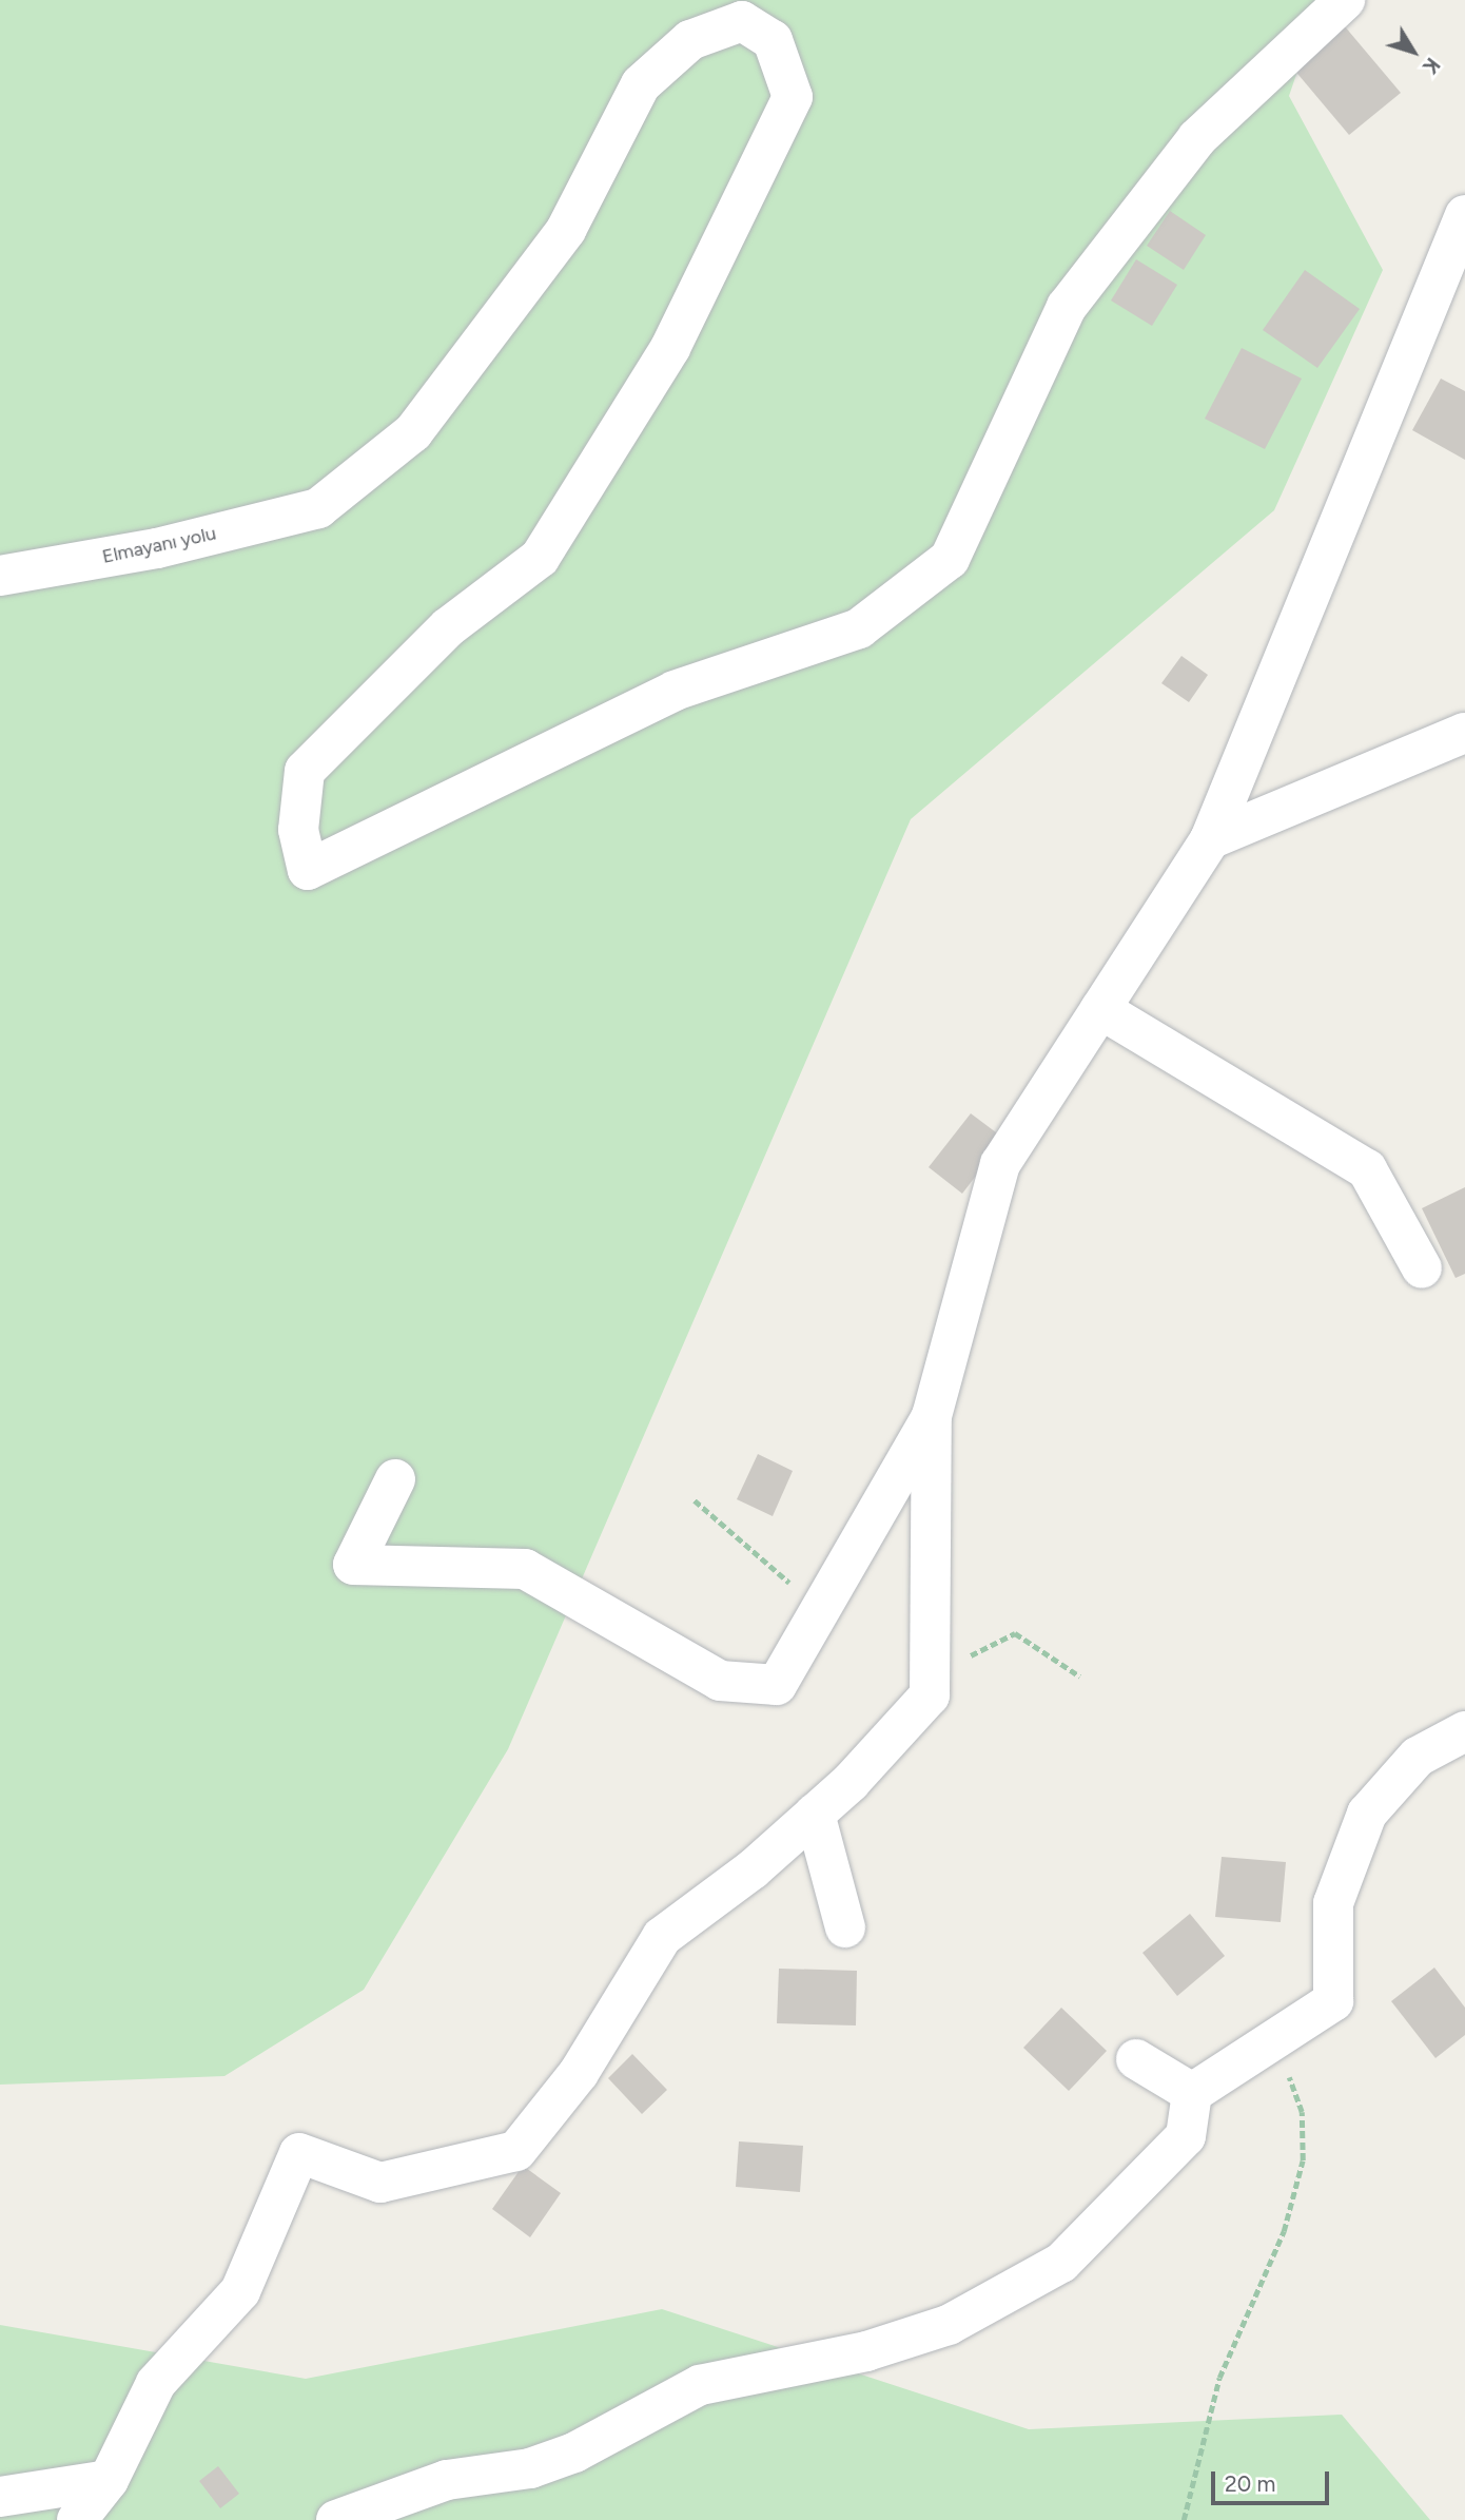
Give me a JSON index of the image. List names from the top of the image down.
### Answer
{
  "streets": {
    "street": ["Elmayanı yolu"]
  },
  "scale_bar": "20 m",
  "north": "bottom right"
}
